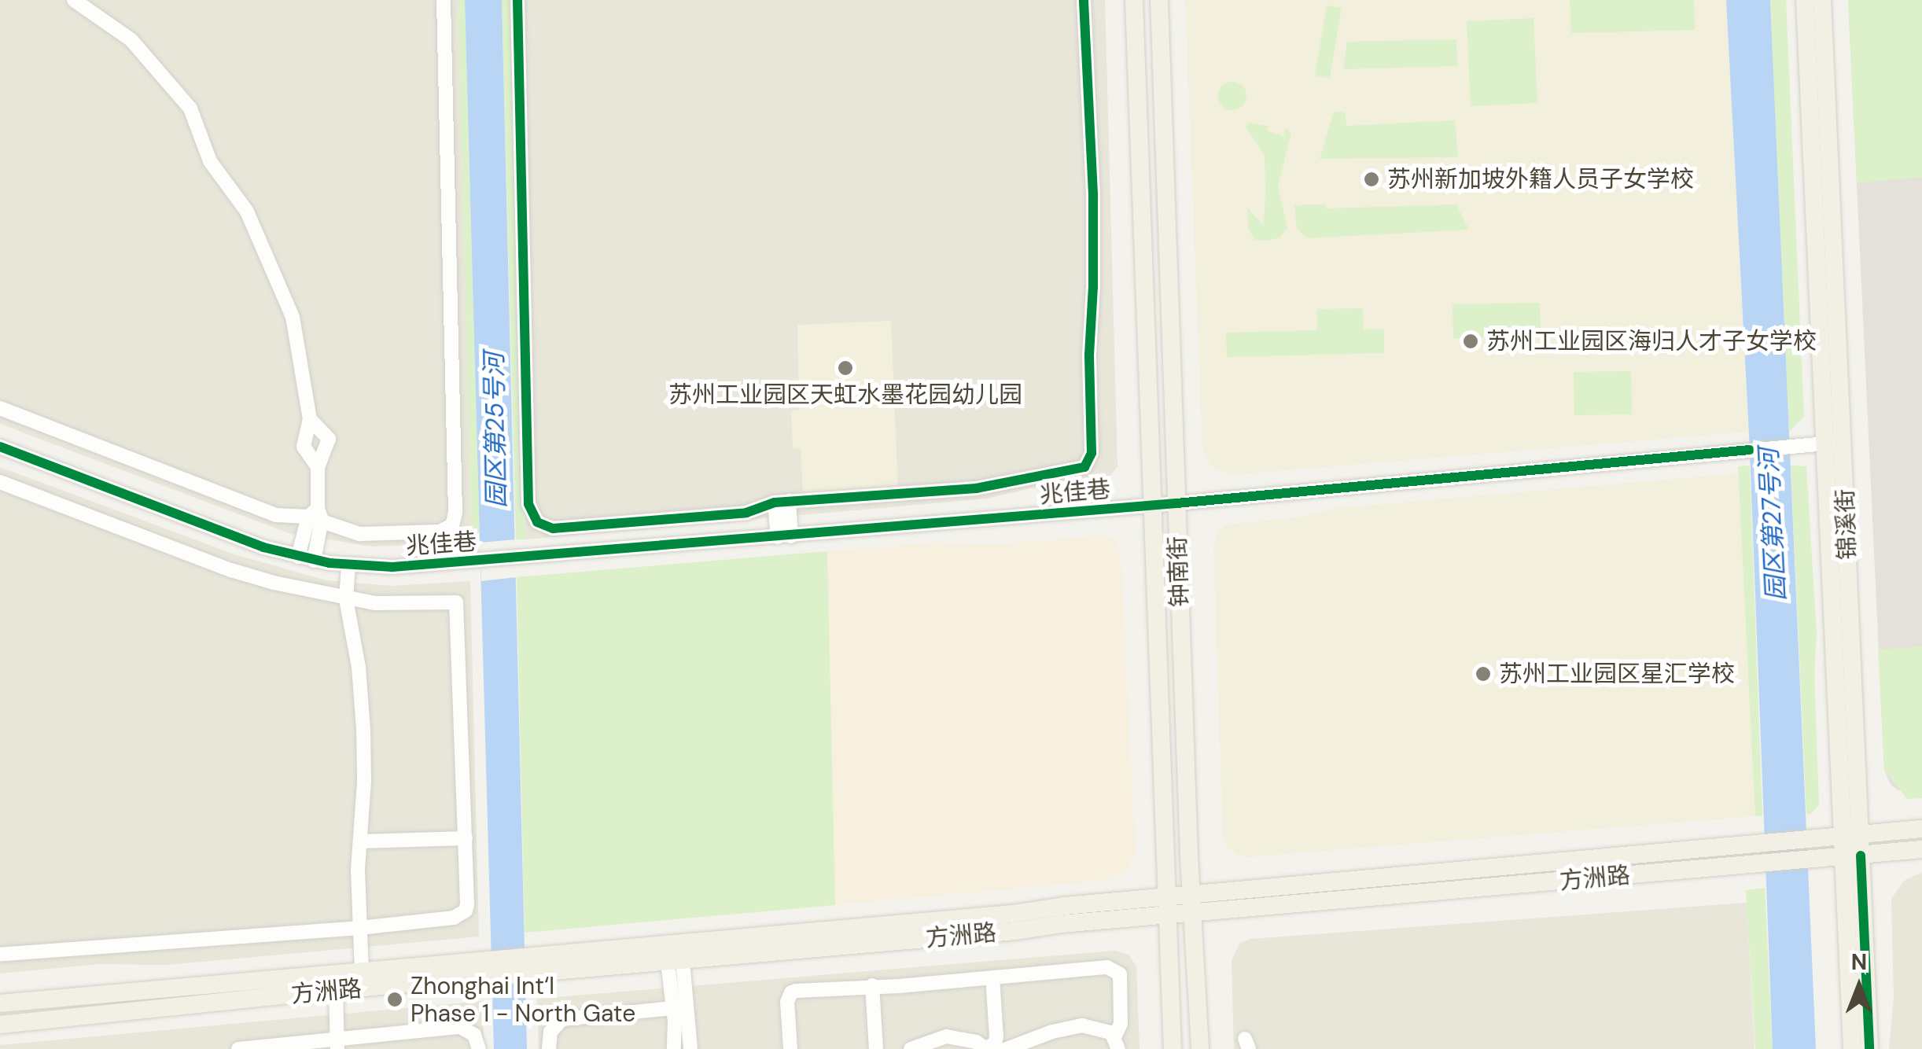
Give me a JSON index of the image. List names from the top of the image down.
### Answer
{
  "streets": {
    "main road": ["锦溪街", "钟南街", "方洲路"],
    "street": ["兆佳巷"]
  },
  "crossings": [
    ["兆佳巷", "锦溪街"],
    ["兆佳巷", "钟南街"],
    ["锦溪街", "方洲路"],
    ["钟南街", "方洲路"]
  ],
  "water": ["园区第25号河", "园区第27号河"],
  "places": [
    "苏州新加坡外籍人员子女学校",
    "苏州工业园区海归人才子女学校",
    "苏州工业园区天虹水墨花园幼儿园",
    "苏州工业园区星汇学校",
    "Zhonghai Int‘l Phase 1 - North Gate"
  ],
  "north": "top"
}
